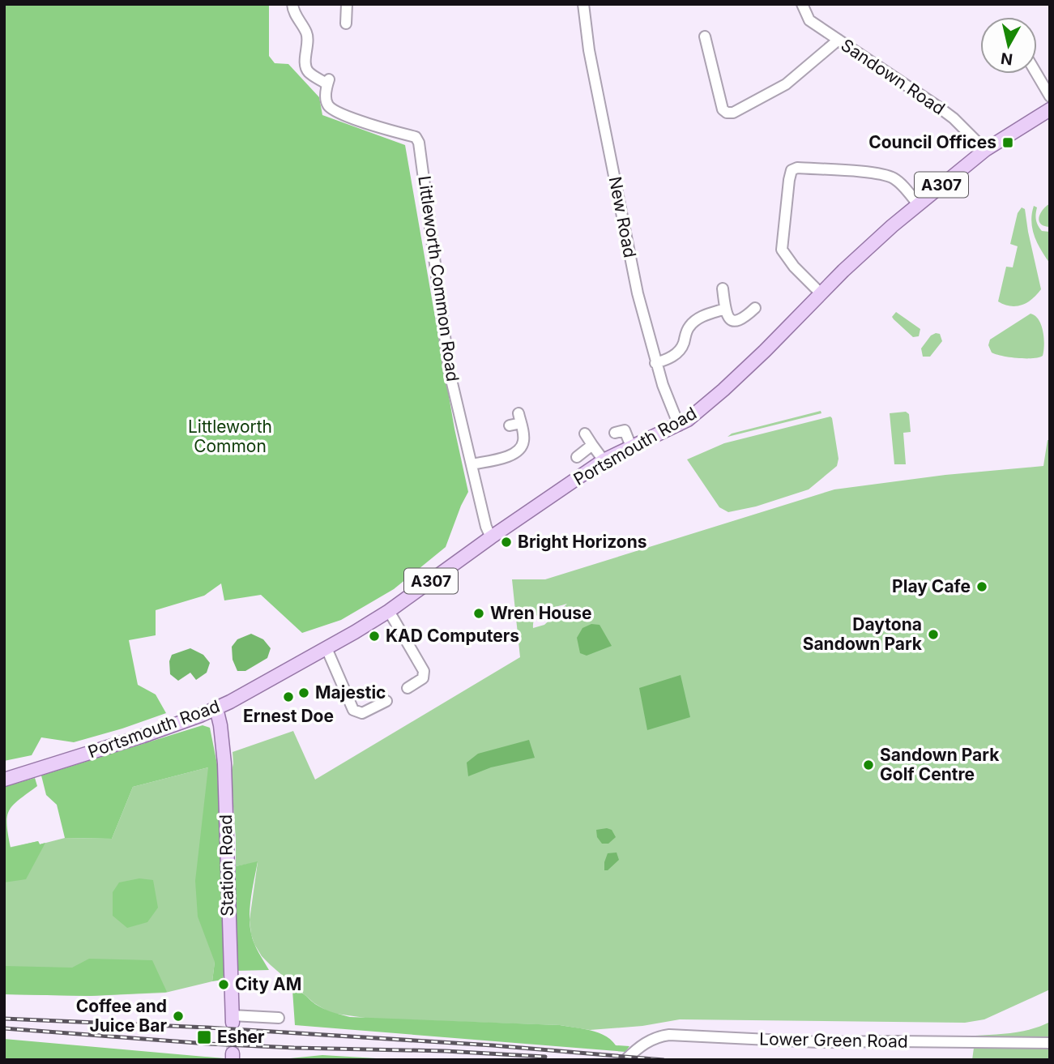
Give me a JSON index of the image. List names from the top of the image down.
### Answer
{
  "streets": {
    "main road": ["A307", "Portsmouth Road", "Station Road"],
    "street": [
      "Sandown Road",
      "New Road",
      "Littleworth Common Road",
      "Lower Green Road"
    ]
  },
  "crossings": [
    ["Sandown Road", "Portsmouth Road"],
    ["New Road", "Portsmouth Road"],
    ["Littleworth Common Road", "Portsmouth Road"],
    ["Portsmouth Road", "Station Road"]
  ],
  "parks": ["Littleworth Common"],
  "places": {
    "transit": ["Council Offices", "Esher"],
    "other": [
      "Bright Horizons",
      "Play Cafe",
      "Wren House",
      "Daytona Sandown Park",
      "KAD Computers",
      "Majestic",
      "Ernest Doe",
      "Sandown Park Golf Centre",
      "City AM",
      "Coffee and Juice Bar"
    ]
  },
  "north": "bottom"
}
